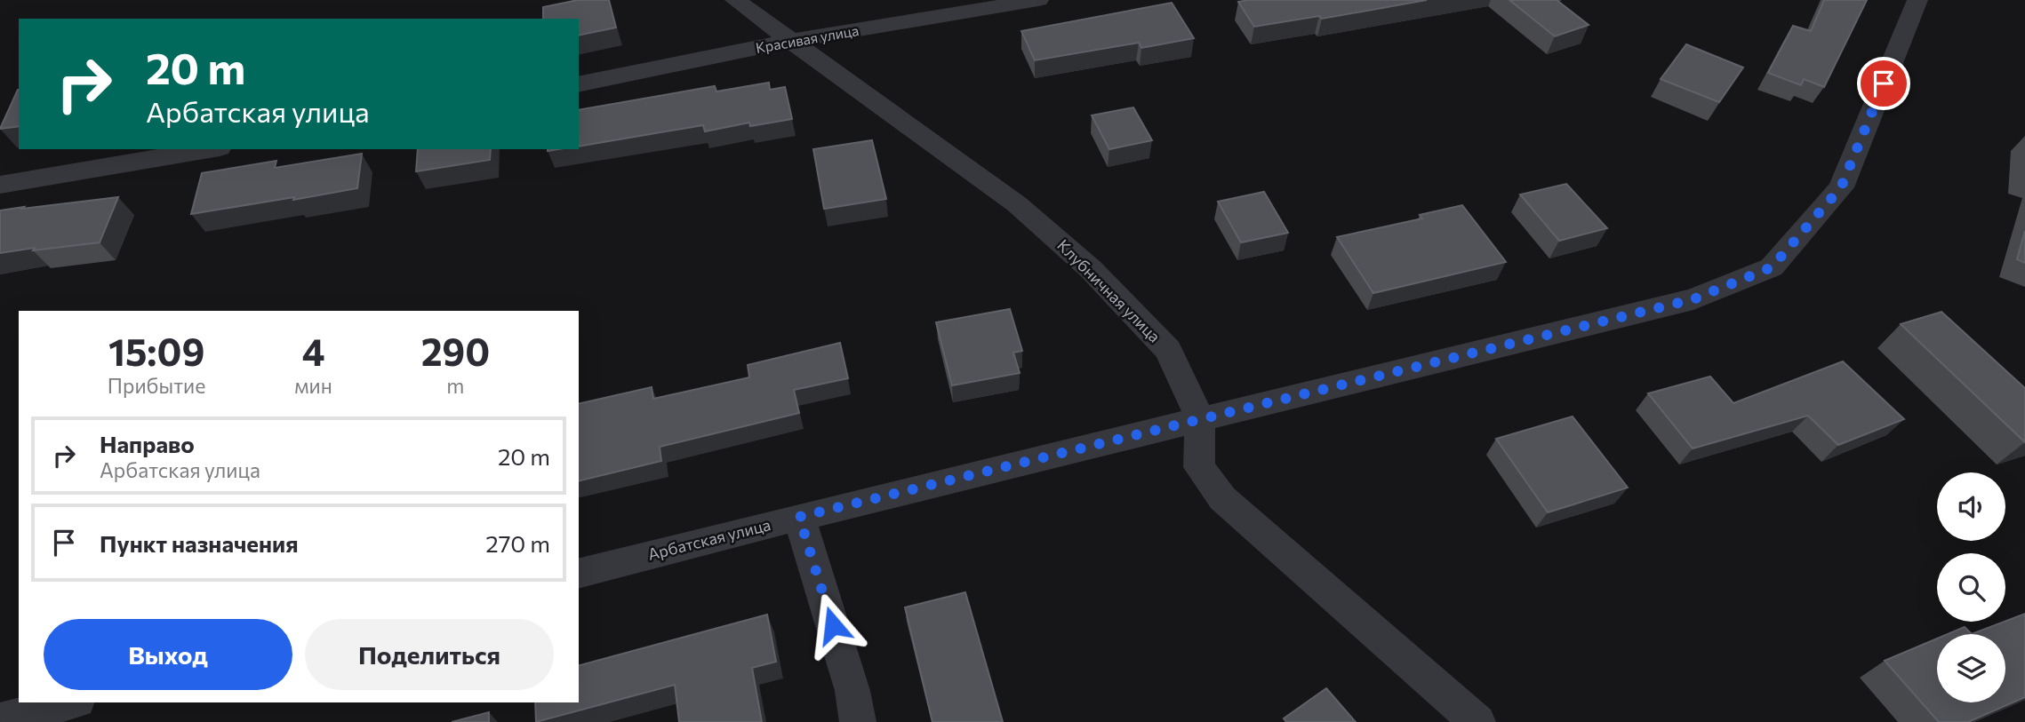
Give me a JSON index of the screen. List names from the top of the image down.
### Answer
{
  "streets": {
    "street": ["Красивая улица", "Клубничная улица", "Арбатская улица"]
  },
  "crossings": [
    ["Красивая улица", "Клубничная улица"],
    ["Клубничная улица", "Арбатская улица"]
  ],
  "page": {
    "turn": ["20 m", "Арбатская улица"],
    "eta": [
      "15:09",
      "Прибытие",
      "4",
      "мин",
      "290",
      "m"
    ],
    "list": [
      {
        "name": "Направо",
        "note": "Арбатская улица",
        "value": "20 m"
      },
      {
        "name": "Пункт назначения",
        "value": "270 m"
      }
    ],
    "buttons": ["Выход", "Поделиться"]
  }
}
